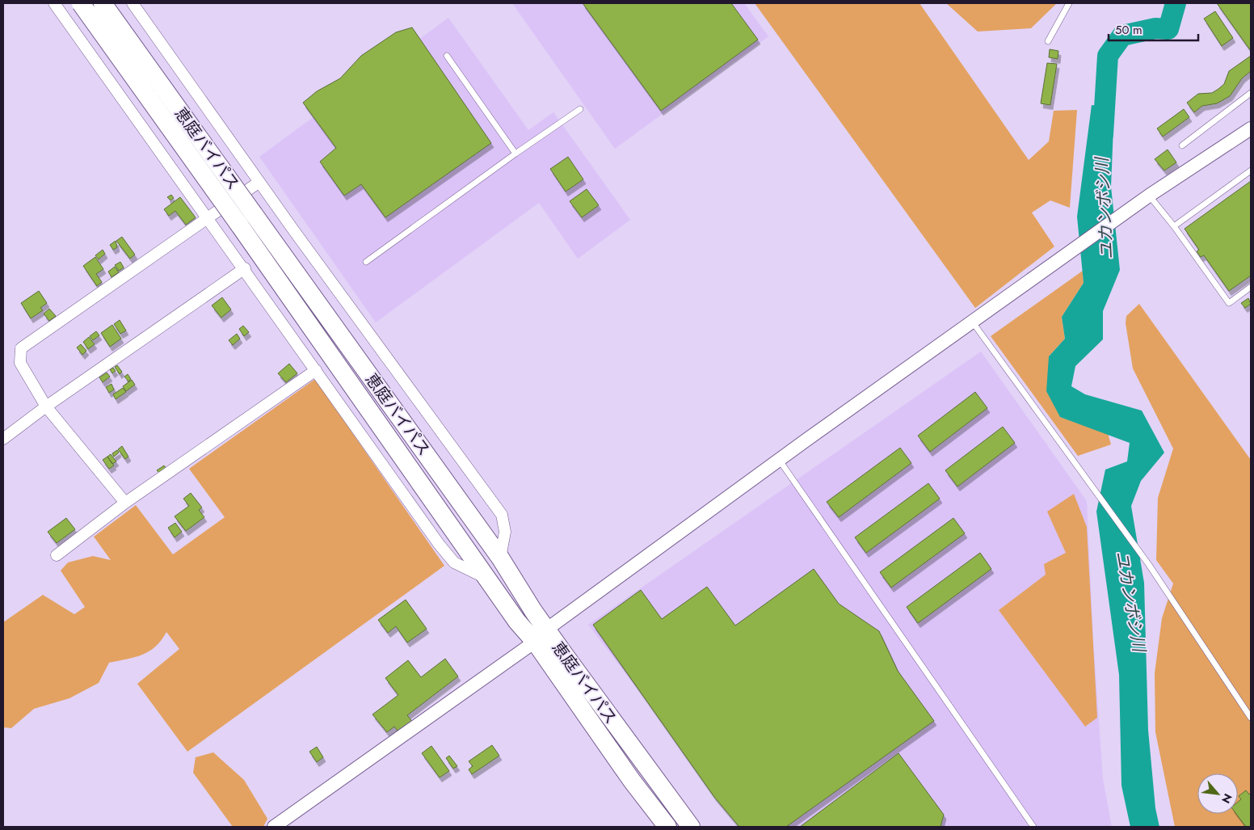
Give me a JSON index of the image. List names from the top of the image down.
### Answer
{
  "streets": {
    "highway": ["恵庭バイパス"]
  },
  "water": ["ユカンボシ川"],
  "scale_bar": "50 m",
  "north": "bottom right"
}
